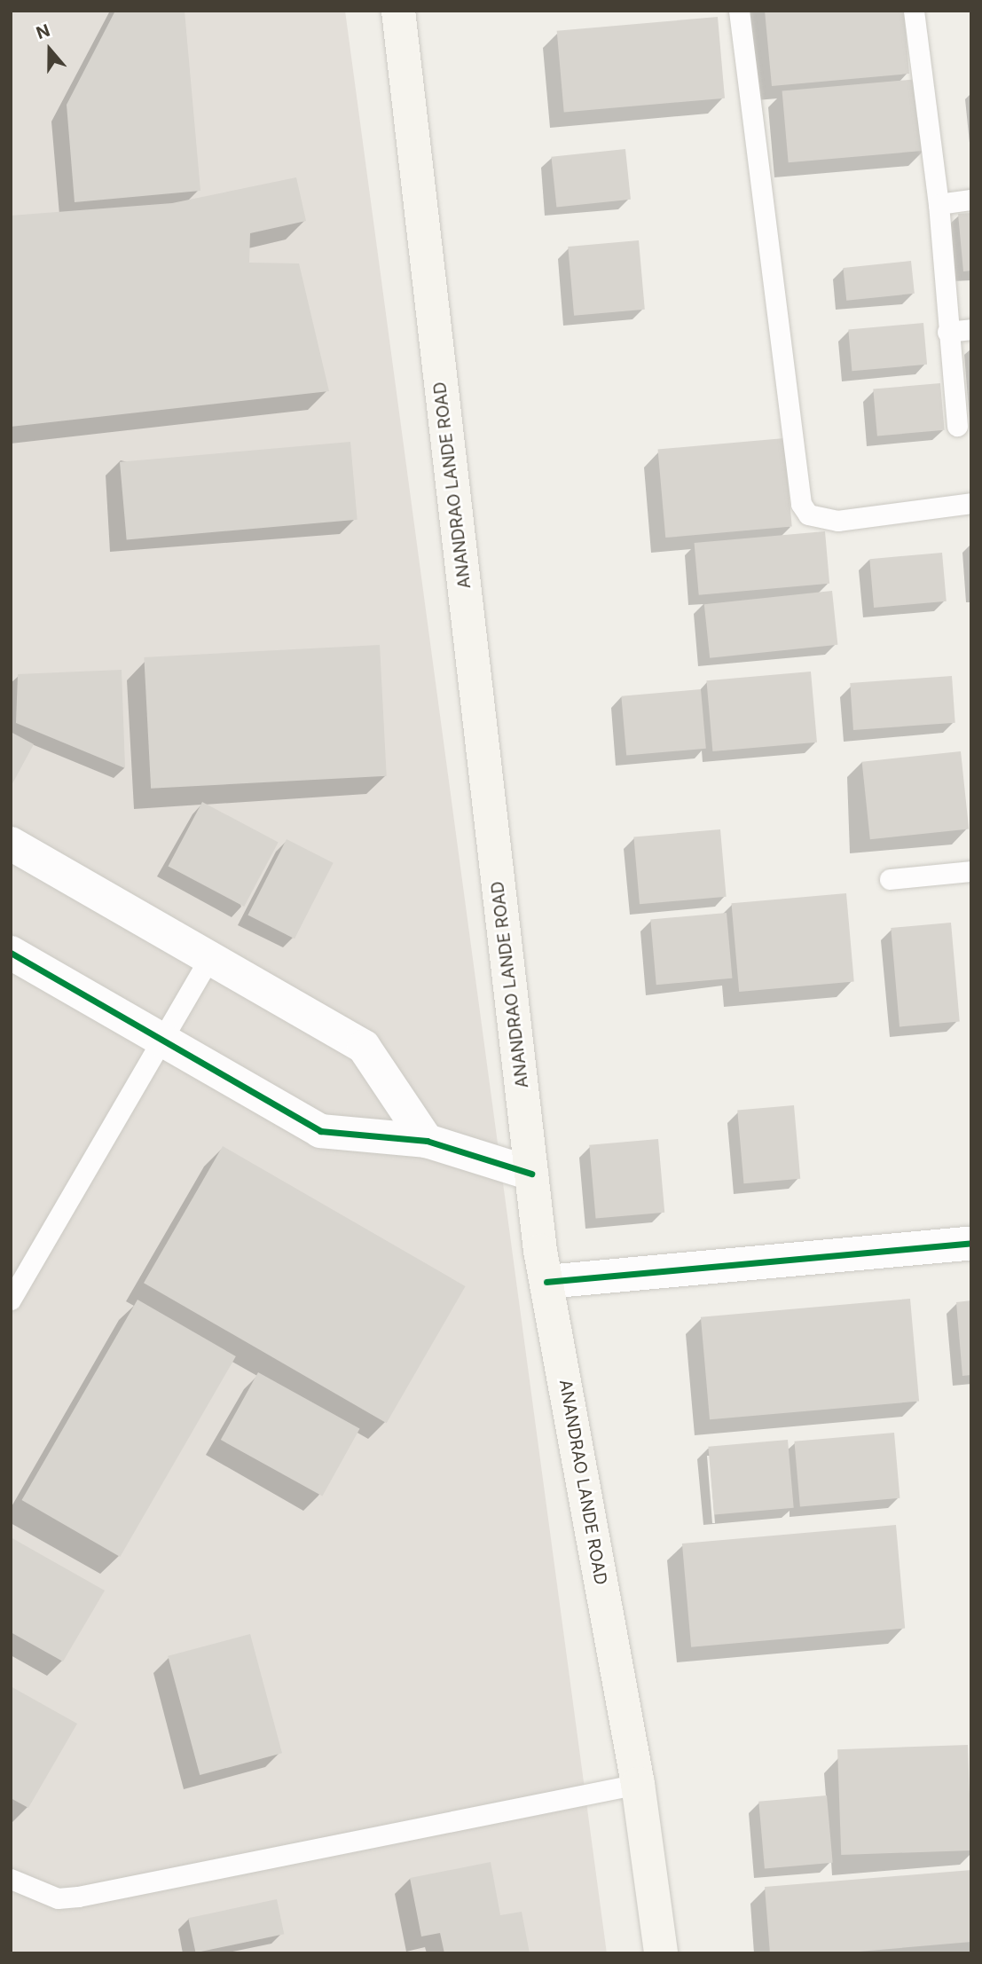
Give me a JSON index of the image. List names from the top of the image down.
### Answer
{
  "streets": {
    "main road": ["ANANDRAO LANDE ROAD"]
  },
  "north": "top"
}
